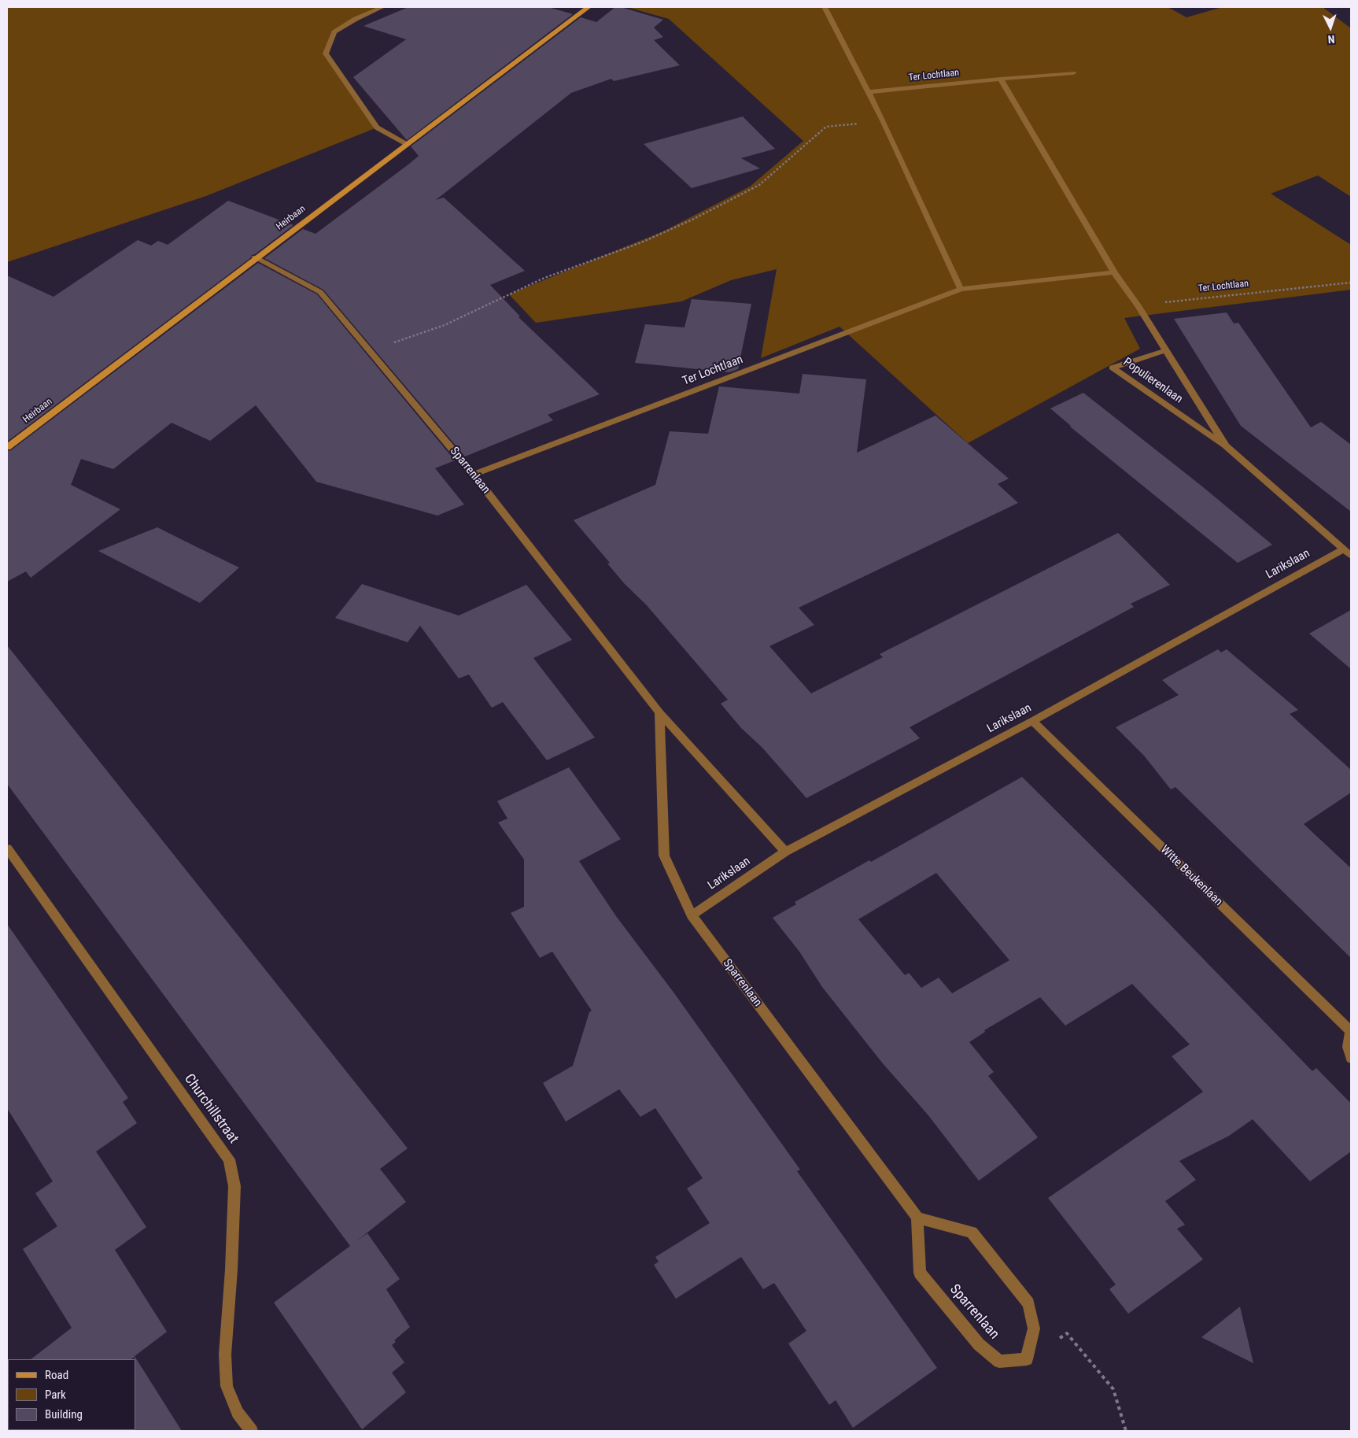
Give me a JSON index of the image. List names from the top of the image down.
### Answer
{
  "streets": {
    "street": [
      "Ter Lochtlaan",
      "Heirbaan",
      "Populierenlaan",
      "Sparrenlaan",
      "Larikslaan",
      "Witte Beukenlaan",
      "Churchillstraat"
    ]
  },
  "crossings": [
    ["Ter Lochtlaan", "Populierenlaan"],
    ["Ter Lochtlaan", "Sparrenlaan"],
    ["Heirbaan", "Sparrenlaan"],
    ["Populierenlaan", "Larikslaan"],
    ["Sparrenlaan", "Larikslaan"],
    ["Larikslaan", "Witte Beukenlaan"]
  ],
  "legend": ["Road", "Park", "Building"],
  "north": "bottom"
}
